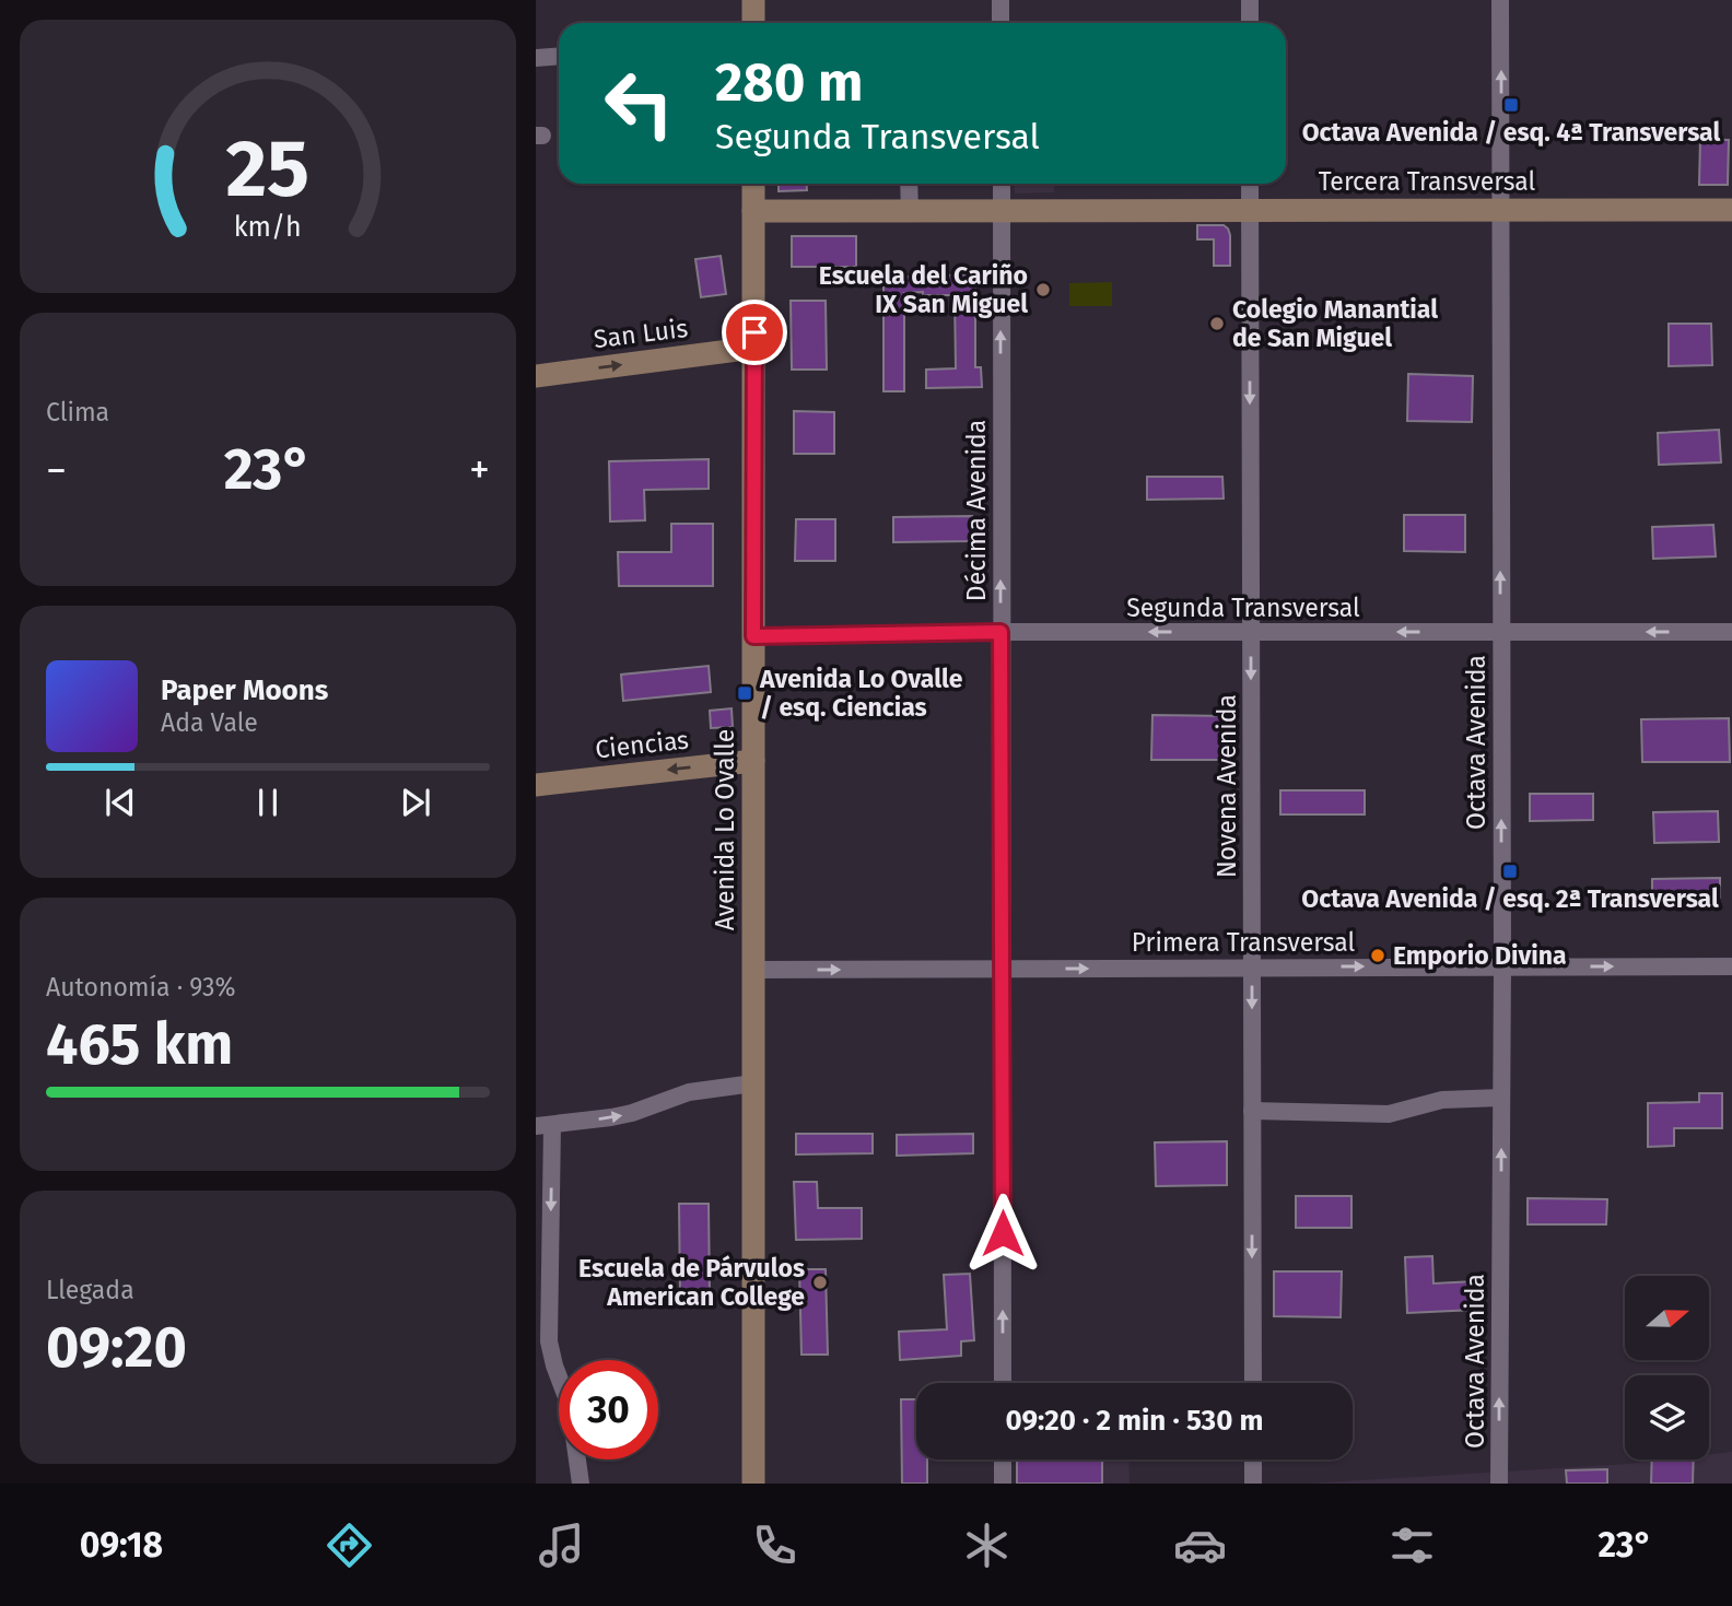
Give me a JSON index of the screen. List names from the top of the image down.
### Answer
{
  "streets": {
    "street": [
      "Tercera Transversal",
      "San Luis",
      "Décima Avenida",
      "Segunda Transversal",
      "Octava Avenida",
      "Ciencias",
      "Novena Avenida",
      "Avenida Lo Ovalle",
      "Primera Transversal"
    ]
  },
  "crossings": [
    ["Tercera Transversal", "Décima Avenida"],
    ["Tercera Transversal", "Octava Avenida"],
    ["Tercera Transversal", "Novena Avenida"],
    ["Tercera Transversal", "Avenida Lo Ovalle"],
    ["San Luis", "Avenida Lo Ovalle"],
    ["Décima Avenida", "Segunda Transversal"],
    ["Décima Avenida", "Primera Transversal"],
    ["Segunda Transversal", "Octava Avenida"],
    ["Segunda Transversal", "Novena Avenida"],
    ["Segunda Transversal", "Avenida Lo Ovalle"],
    ["Octava Avenida", "Primera Transversal"],
    ["Ciencias", "Avenida Lo Ovalle"],
    ["Novena Avenida", "Primera Transversal"],
    ["Avenida Lo Ovalle", "Primera Transversal"]
  ],
  "one_way": [
    "San Luis",
    "Décima Avenida",
    "Segunda Transversal",
    "Octava Avenida",
    "Ciencias",
    "Novena Avenida",
    "Primera Transversal"
  ],
  "places": {
    "transit": ["Octava Avenida / esq. 4ª Transversal", "Avenida Lo Ovalle / esq. Ciencias", "Octava Avenida / esq. 2ª Transversal"],
    "other": [
      "Escuela del Cariño IX San Miguel",
      "Colegio Manantial de San Miguel",
      "Emporio Divina",
      "Escuela de Párvulos American College"
    ]
  },
  "north": "right",
  "page": {
    "turn": ["280 m", "Segunda Transversal"],
    "tile": [
      "Clima",
      ["Autonomía · 93%", "465 km"],
      ["Llegada", "09:20"]
    ],
    "heat": ["−", "23°", "+"],
    "song": ["Paper Moons", "Ada Vale"],
    "limit": "30",
    "trip": "09:20 · 2 min · 530 m",
    "tabs": ["09:18", "23°"],
    "gauge": ["25", "km/h"]
  }
}
